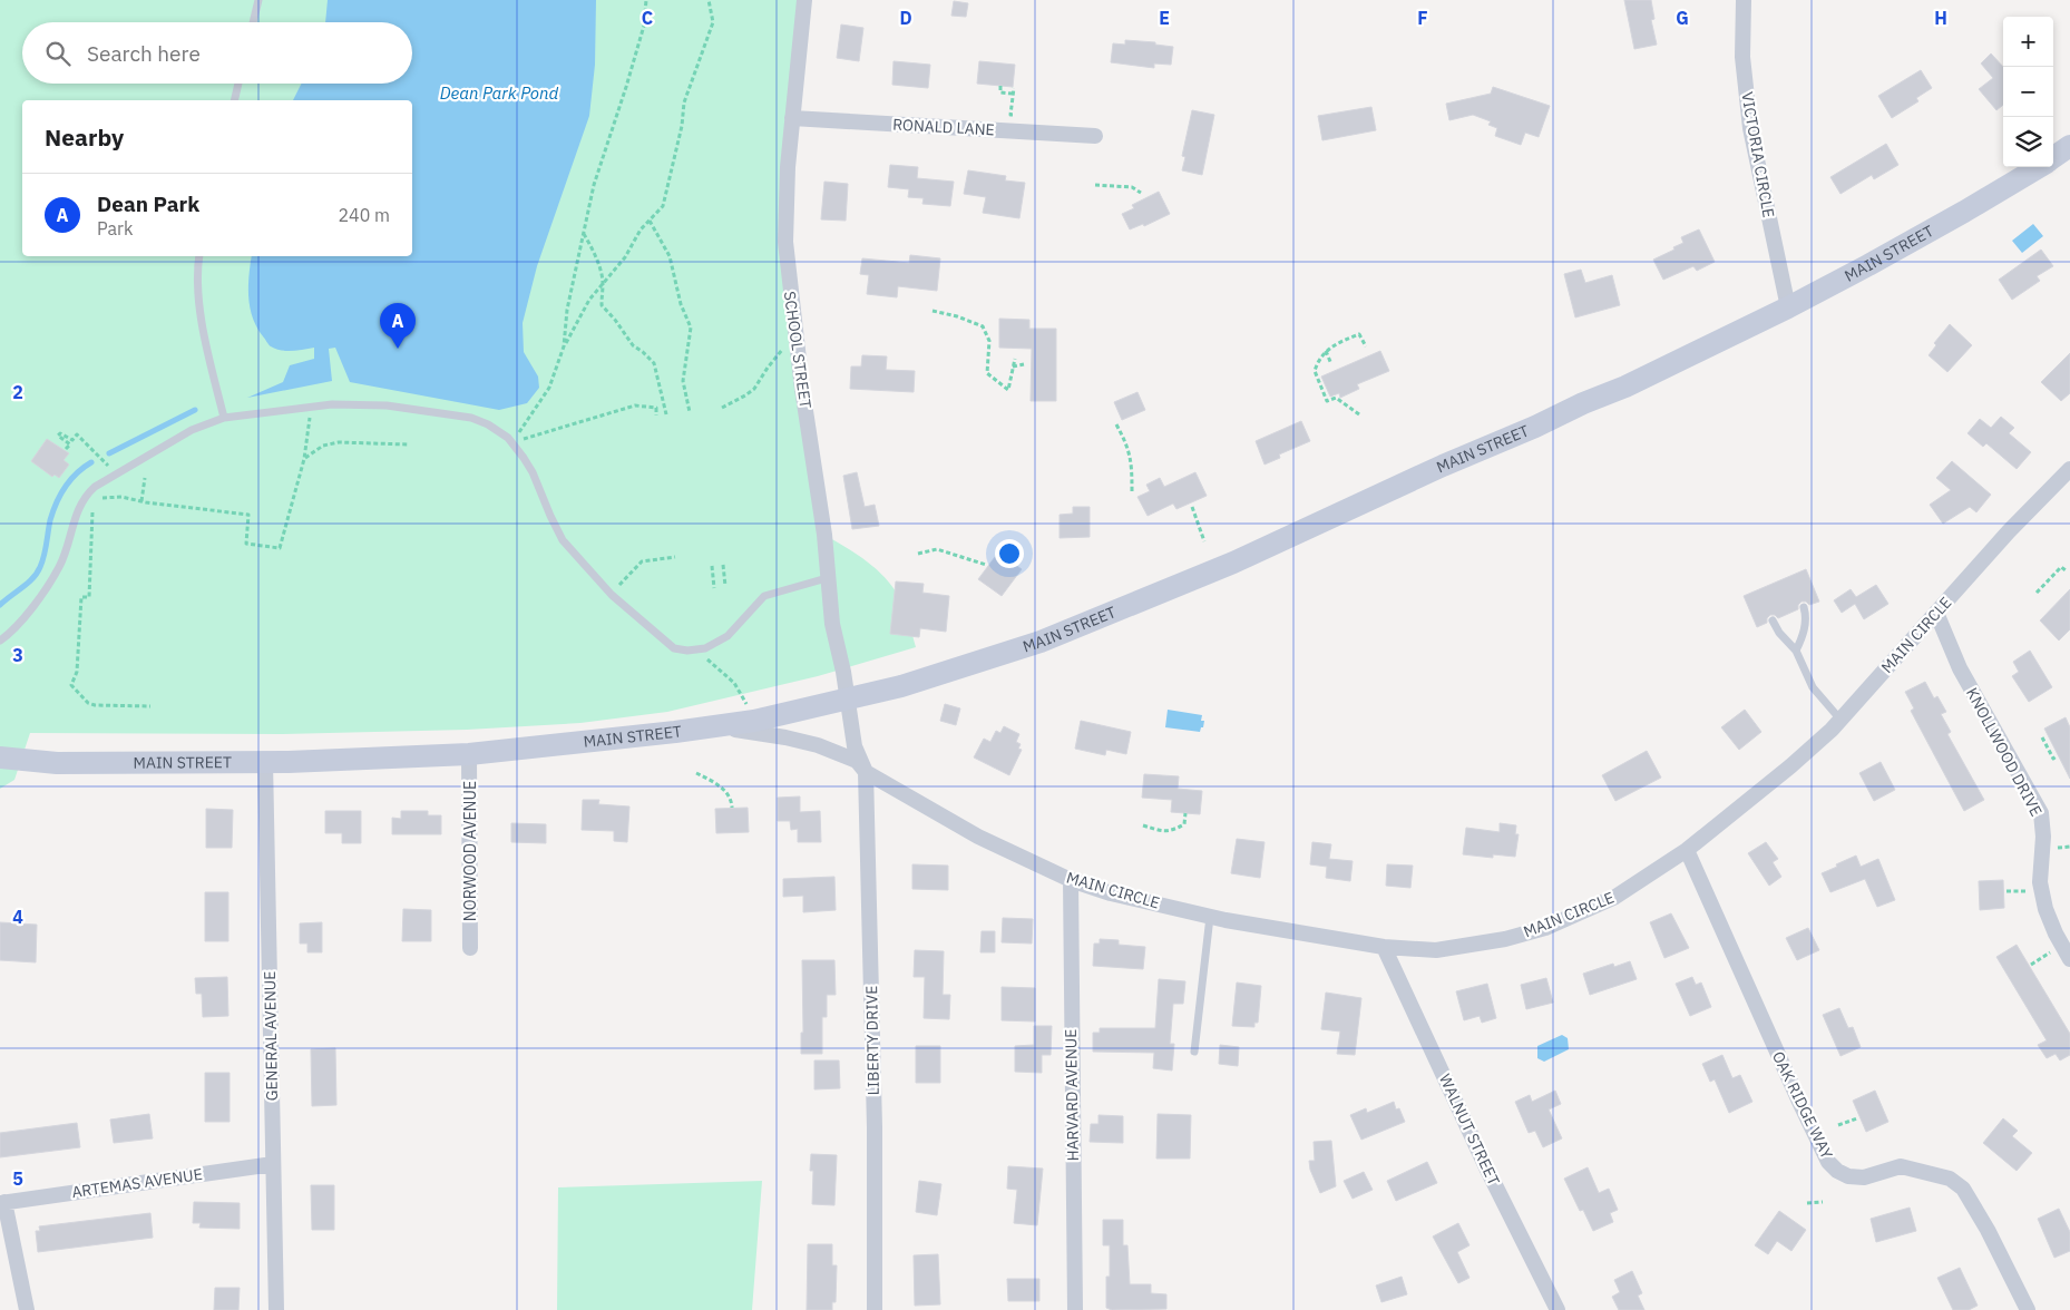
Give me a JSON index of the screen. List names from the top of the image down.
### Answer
{
  "streets": {
    "main road": ["MAIN STREET"],
    "street": [
      "RONALD LANE",
      "VICTORIA CIRCLE",
      "SCHOOL STREET",
      "MAIN CIRCLE",
      "KNOLLWOOD DRIVE",
      "NORWOOD AVENUE",
      "GENERAL AVENUE",
      "LIBERTY DRIVE",
      "HARVARD AVENUE",
      "OAK RIDGE WAY",
      "WALNUT STREET",
      "ARTEMAS AVENUE"
    ]
  },
  "crossings": [
    ["RONALD LANE", "SCHOOL STREET"],
    ["VICTORIA CIRCLE", "MAIN STREET"],
    ["MAIN STREET", "SCHOOL STREET"],
    ["MAIN STREET", "MAIN CIRCLE"],
    ["MAIN STREET", "NORWOOD AVENUE"],
    ["MAIN STREET", "GENERAL AVENUE"],
    ["MAIN CIRCLE", "KNOLLWOOD DRIVE"],
    ["MAIN CIRCLE", "LIBERTY DRIVE"],
    ["MAIN CIRCLE", "HARVARD AVENUE"],
    ["MAIN CIRCLE", "OAK RIDGE WAY"],
    ["MAIN CIRCLE", "WALNUT STREET"],
    ["GENERAL AVENUE", "ARTEMAS AVENUE"]
  ],
  "water": ["Dean Park Pond"],
  "page": {
    "map_buttons": ["+", "−"],
    "search": "Search here",
    "heading": "Nearby",
    "list": [
      {
        "mark": "A",
        "name": "Dean Park",
        "note": "Park",
        "value": "240 m"
      }
    ],
    "pins": "A"
  },
  "grid": {
    "columns": [
      "C",
      "D",
      "E",
      "F",
      "G",
      "H"
    ],
    "rows": [
      "2",
      "3",
      "4",
      "5"
    ]
  }
}
